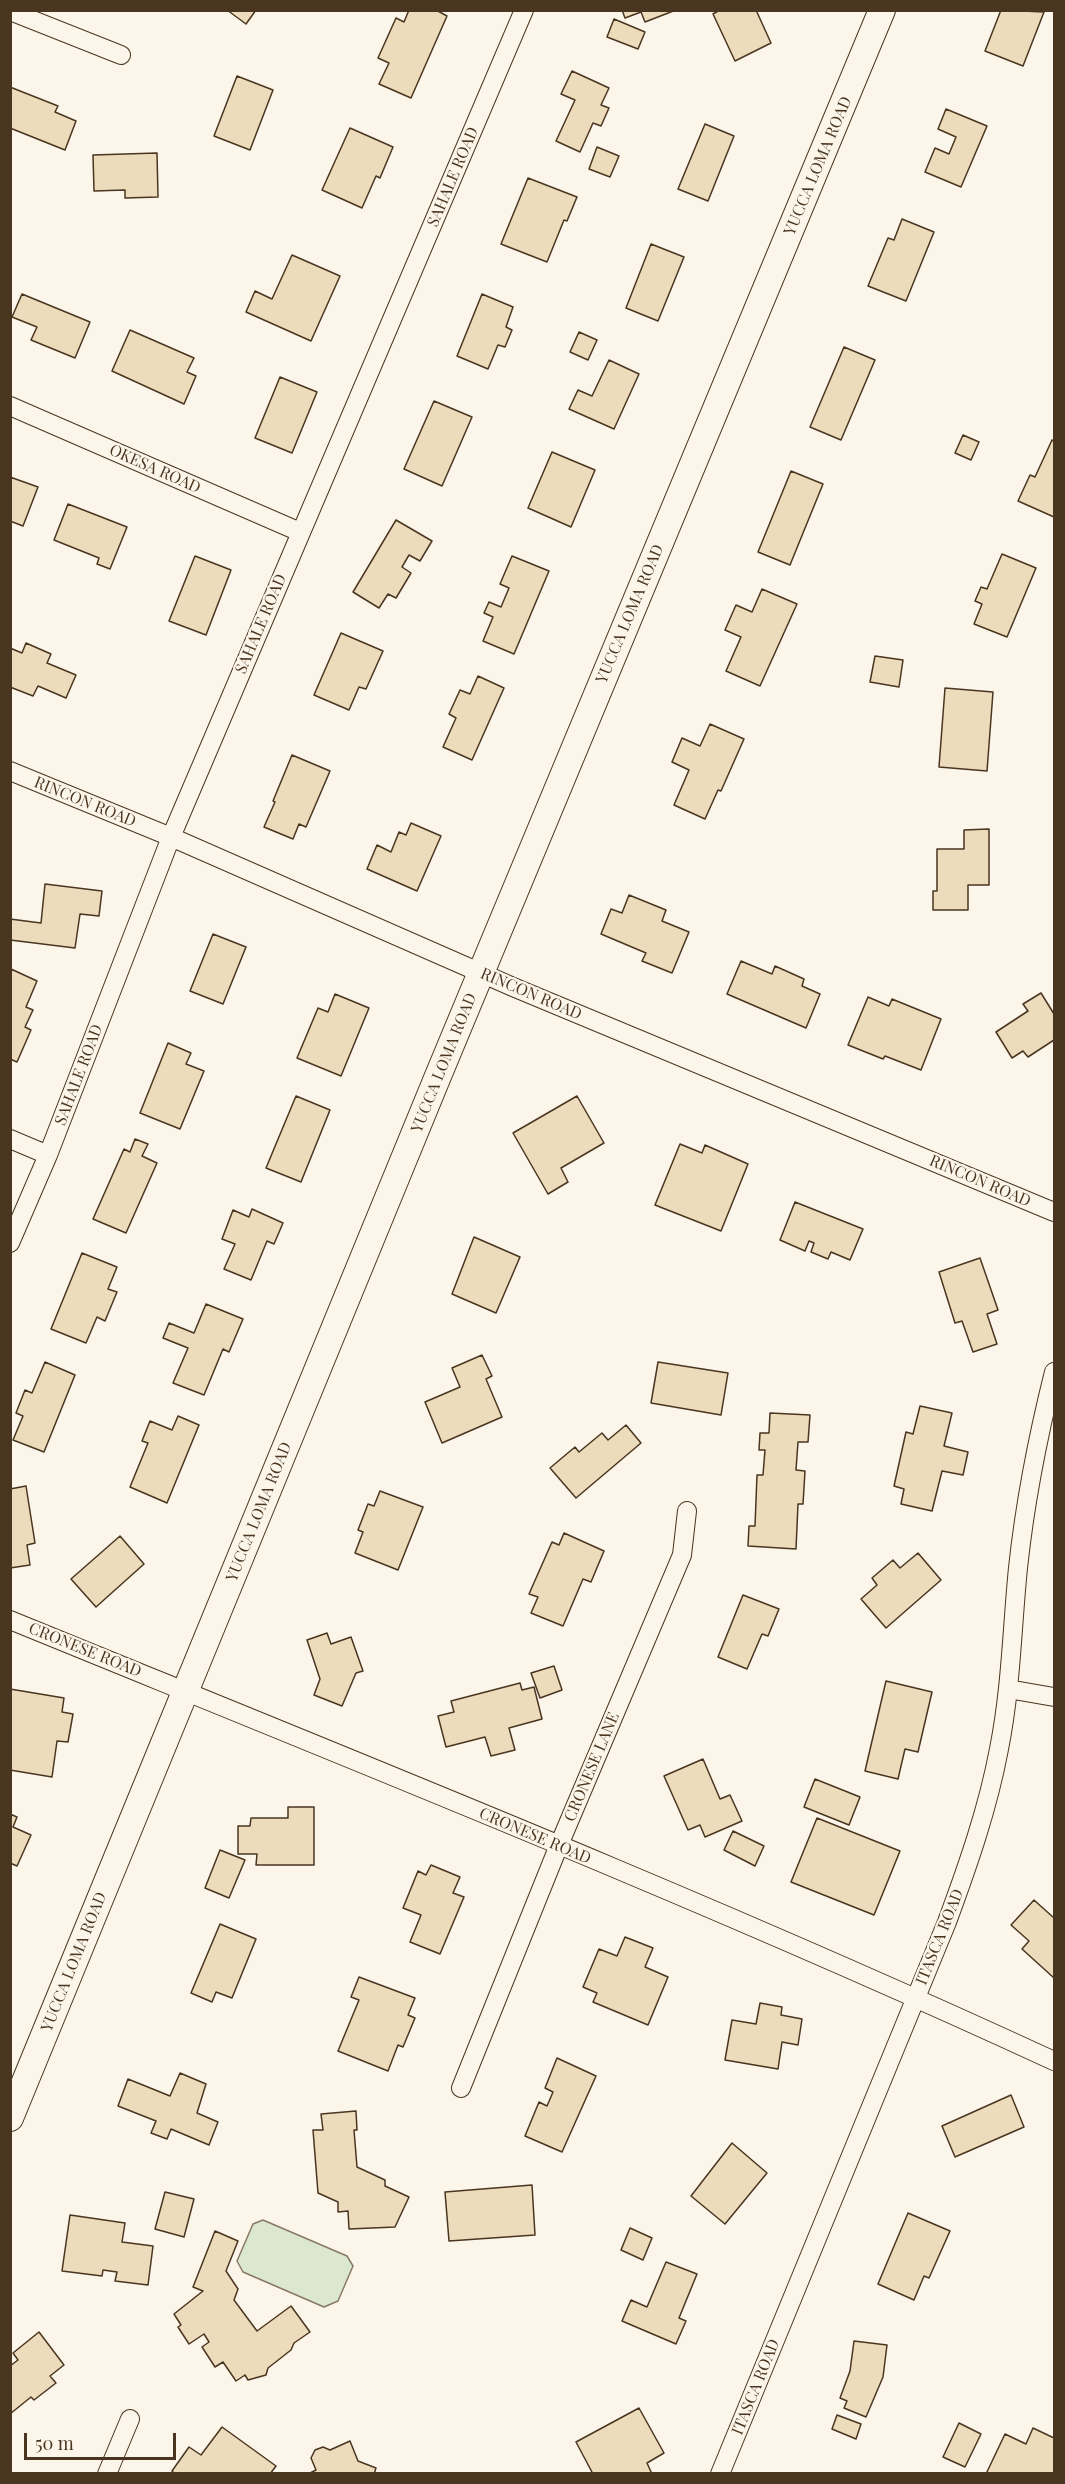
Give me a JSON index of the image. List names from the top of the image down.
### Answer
{
  "streets": {
    "main road": ["YUCCA LOMA ROAD"],
    "street": [
      "SAHALE ROAD",
      "OKESA ROAD",
      "RINCON ROAD",
      "CRONESE ROAD",
      "CRONESE LANE",
      "ITASCA ROAD"
    ]
  },
  "crossings": [
    ["YUCCA LOMA ROAD", "RINCON ROAD"],
    ["YUCCA LOMA ROAD", "CRONESE ROAD"],
    ["SAHALE ROAD", "OKESA ROAD"],
    ["SAHALE ROAD", "RINCON ROAD"],
    ["CRONESE ROAD", "CRONESE LANE"],
    ["CRONESE ROAD", "ITASCA ROAD"]
  ],
  "scale_bar": "50 m"
}
